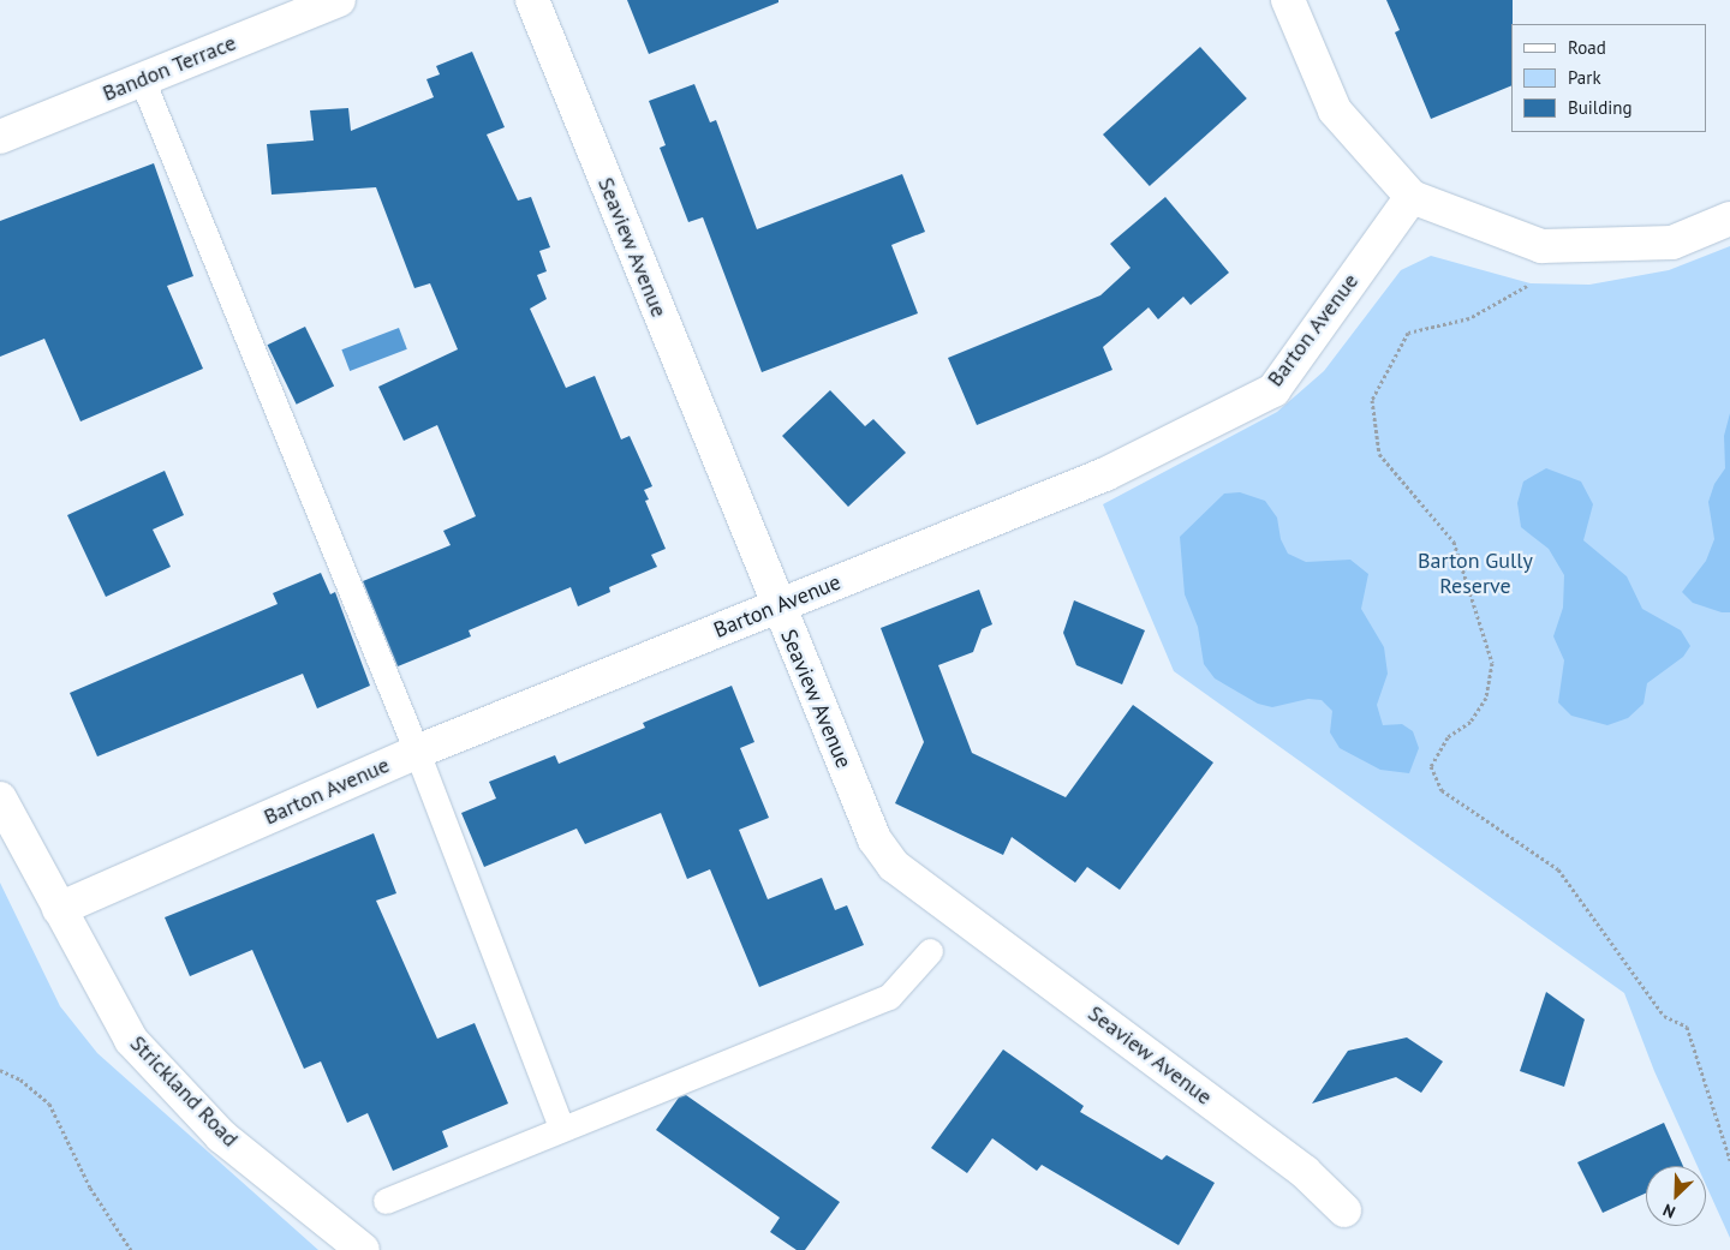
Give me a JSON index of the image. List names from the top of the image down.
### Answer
{
  "streets": {
    "street": [
      "Bandon Terrace",
      "Seaview Avenue",
      "Barton Avenue",
      "Strickland Road"
    ]
  },
  "crossings": [
    ["Seaview Avenue", "Barton Avenue"],
    ["Barton Avenue", "Strickland Road"]
  ],
  "parks": ["Barton Gully Reserve"],
  "legend": ["Road", "Park", "Building"],
  "north": "bottom left"
}
